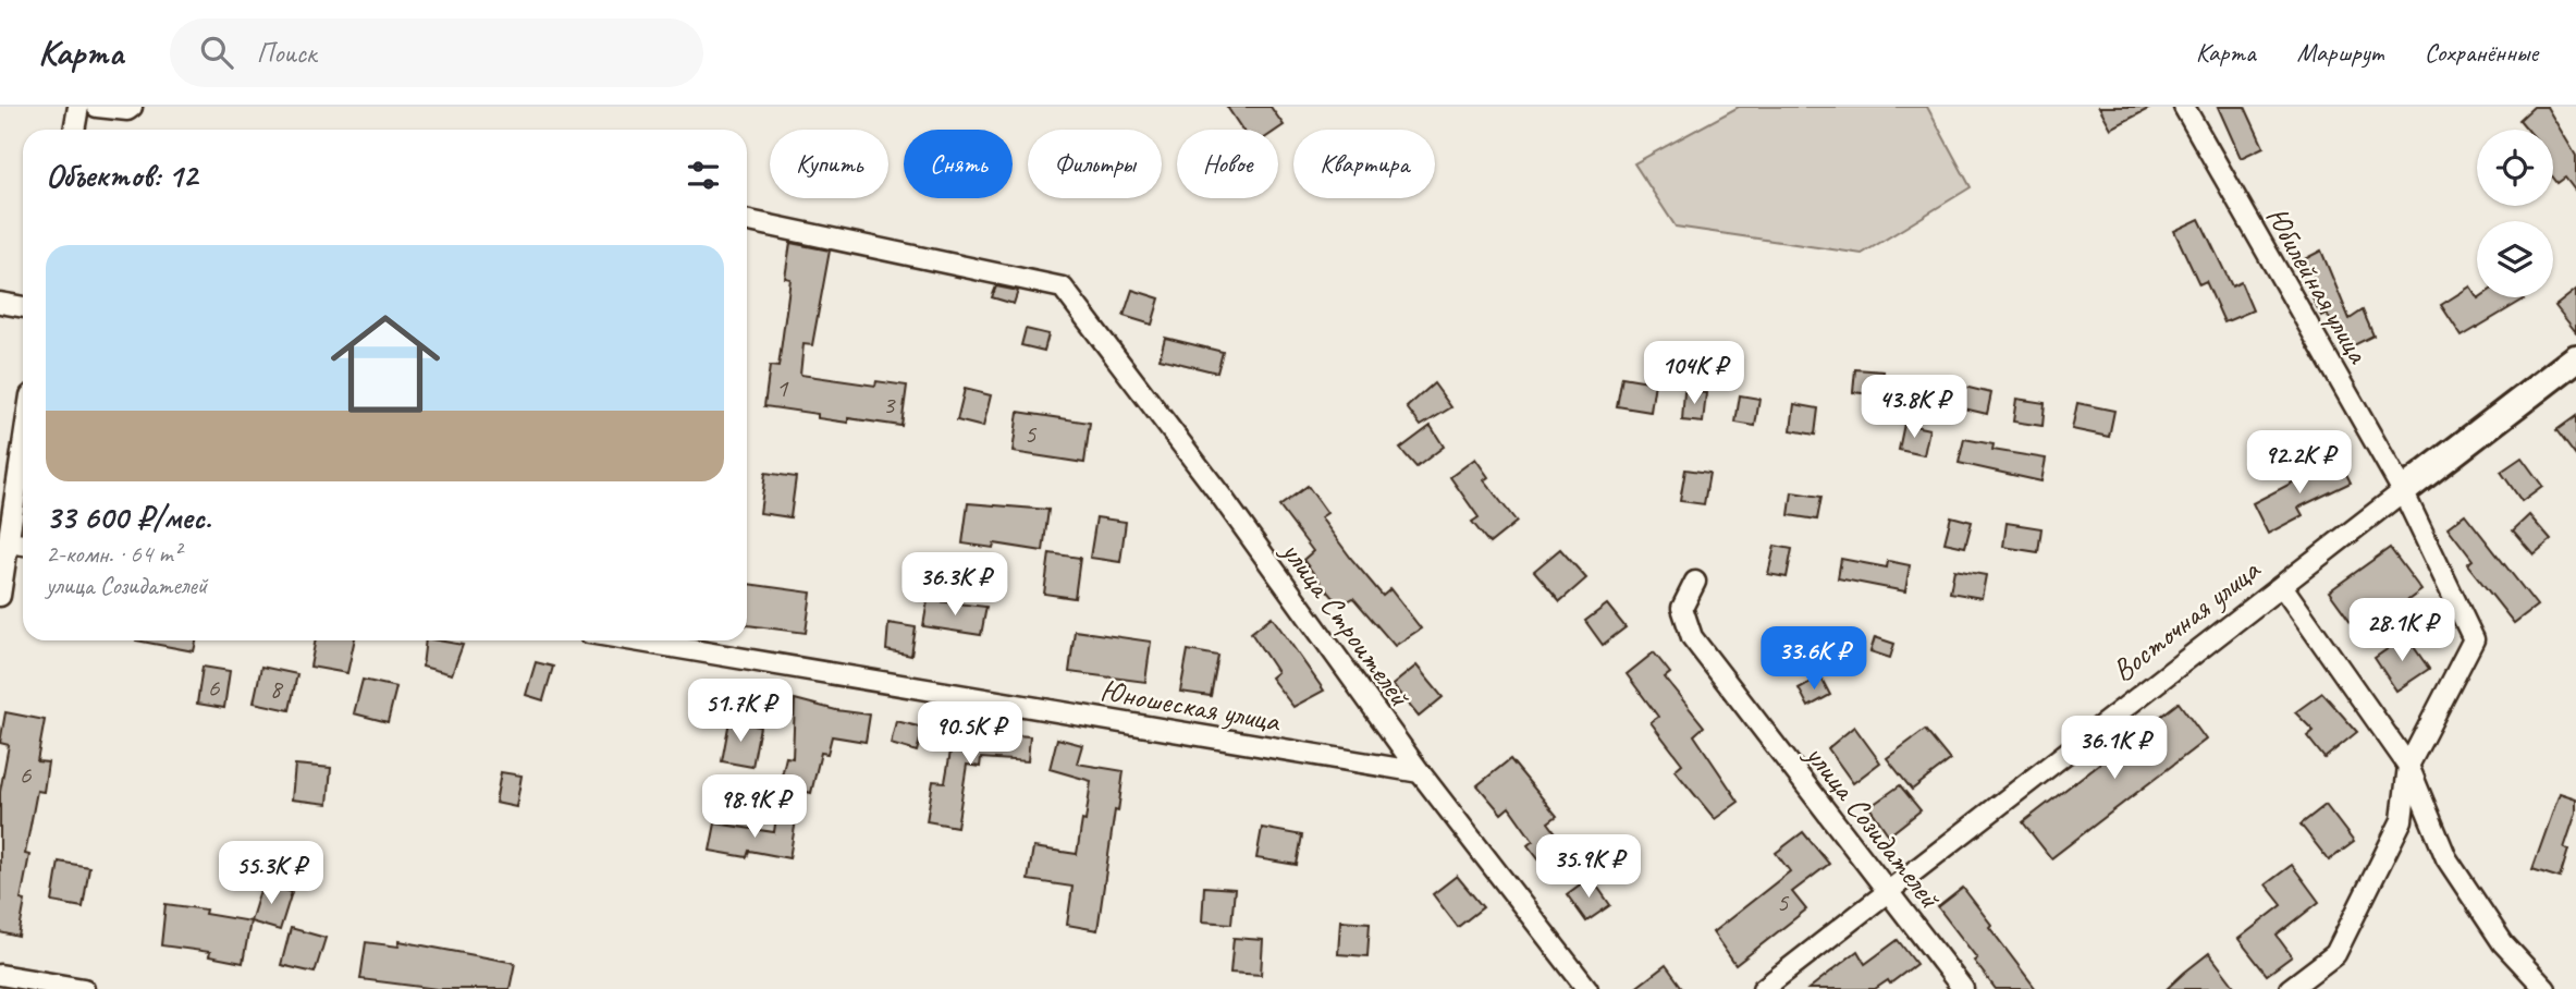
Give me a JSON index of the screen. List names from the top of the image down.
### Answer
{
  "streets": {
    "street": [
      "Юбилейная улица",
      "Восточная улица",
      "улица Строителей",
      "Юношеская улица",
      "улица Созидателей"
    ]
  },
  "crossings": [
    ["Юбилейная улица", "Восточная улица"],
    ["Восточная улица", "улица Созидателей"],
    ["улица Строителей", "Юношеская улица"]
  ],
  "house_numbers": [
    "1",
    "3",
    "5",
    "6",
    "8",
    "6",
    "5"
  ],
  "page": {
    "header": "Карта",
    "search": "Поиск",
    "nav": ["Карта", "Маршрут", "Сохранённые"],
    "chip": [
      "Купить",
      "Снять",
      "Фильтры",
      "Новое",
      "Квартира"
    ],
    "heading": "Объектов: 12",
    "list": [
      {
        "name": "33 600 ₽/мес.",
        "note": "2-комн. · 64 m² · улица Созидателей"
      }
    ],
    "price": [
      "104K ₽",
      "43.8K ₽",
      "92.2K ₽",
      "36.3K ₽",
      "28.1K ₽",
      "33.6K ₽",
      "51.7K ₽",
      "90.5K ₽",
      "36.1K ₽",
      "98.9K ₽",
      "35.9K ₽",
      "55.3K ₽"
    ]
  }
}
